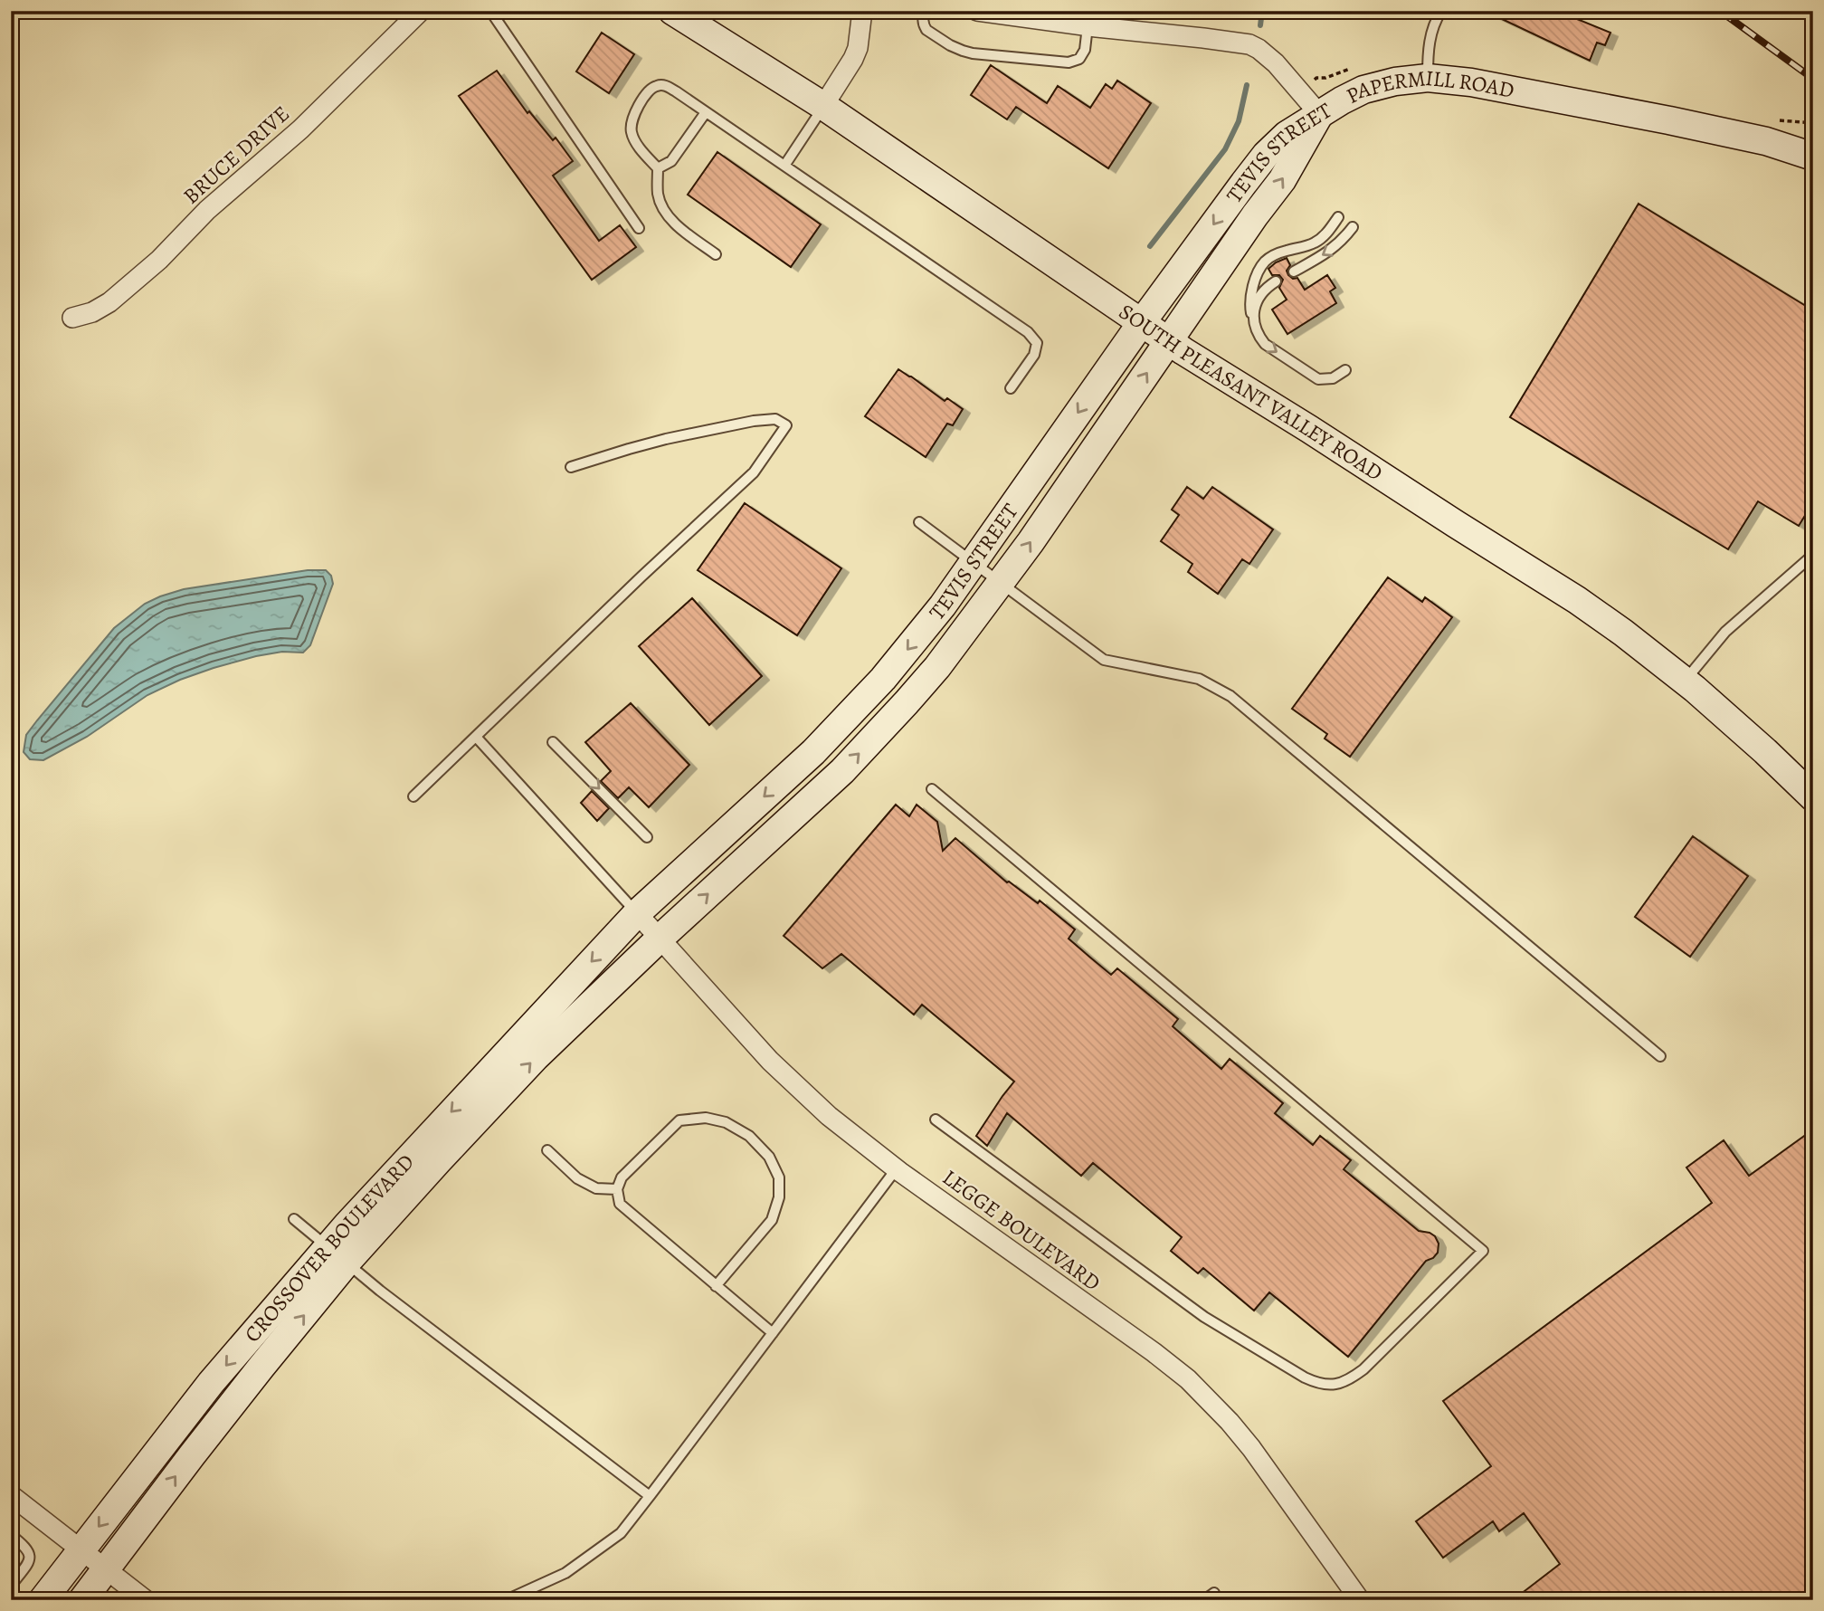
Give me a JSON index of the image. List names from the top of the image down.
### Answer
{
  "streets": {
    "main road": [
      "PAPERMILL ROAD",
      "TEVIS STREET",
      "SOUTH PLEASANT VALLEY ROAD",
      "CROSSOVER BOULEVARD"
    ],
    "street": ["BRUCE DRIVE", "LEGGE BOULEVARD"]
  },
  "crossings": [
    ["PAPERMILL ROAD", "TEVIS STREET"],
    ["TEVIS STREET", "SOUTH PLEASANT VALLEY ROAD"],
    ["TEVIS STREET", "LEGGE BOULEVARD"],
    ["TEVIS STREET", "CROSSOVER BOULEVARD"],
    ["LEGGE BOULEVARD", "CROSSOVER BOULEVARD"]
  ]
}
